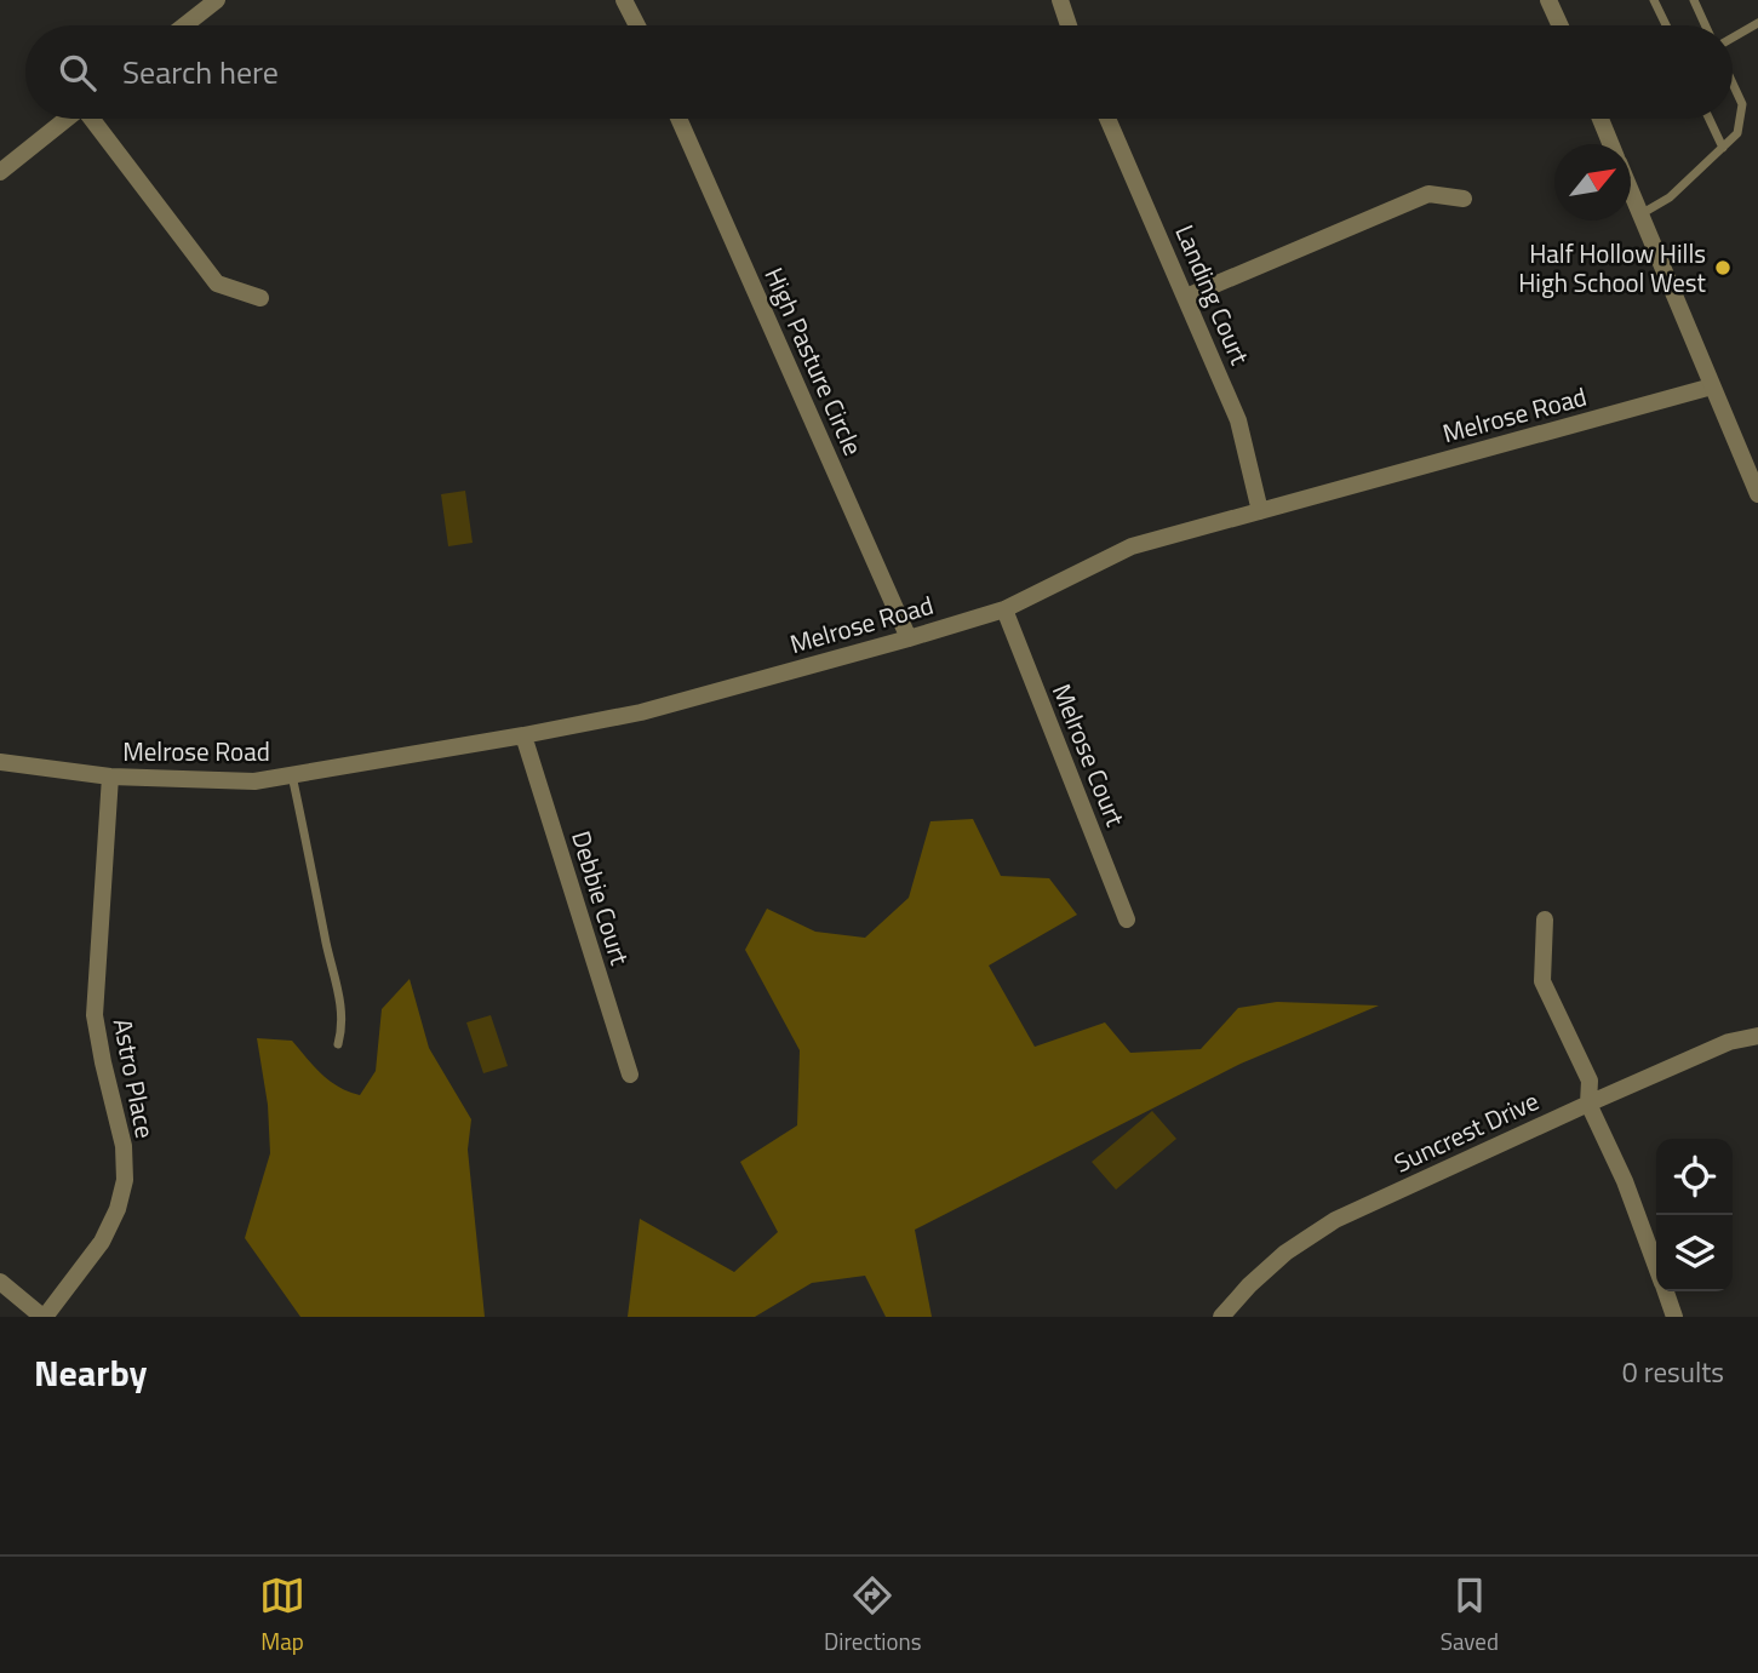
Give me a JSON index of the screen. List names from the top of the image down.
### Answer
{
  "streets": {
    "street": [
      "Landing Court",
      "High Pasture Circle",
      "Melrose Road",
      "Melrose Court",
      "Debbie Court",
      "Astro Place",
      "Suncrest Drive"
    ]
  },
  "crossings": [
    ["Landing Court", "Melrose Road"],
    ["High Pasture Circle", "Melrose Road"],
    ["Melrose Road", "Melrose Court"],
    ["Melrose Road", "Debbie Court"],
    ["Melrose Road", "Astro Place"]
  ],
  "places": ["Half Hollow Hills High School West"],
  "north": "top right",
  "page": {
    "search": "Search here",
    "heading": ["Nearby", "0 results"],
    "nav": ["Map", "Directions", "Saved"]
  }
}
